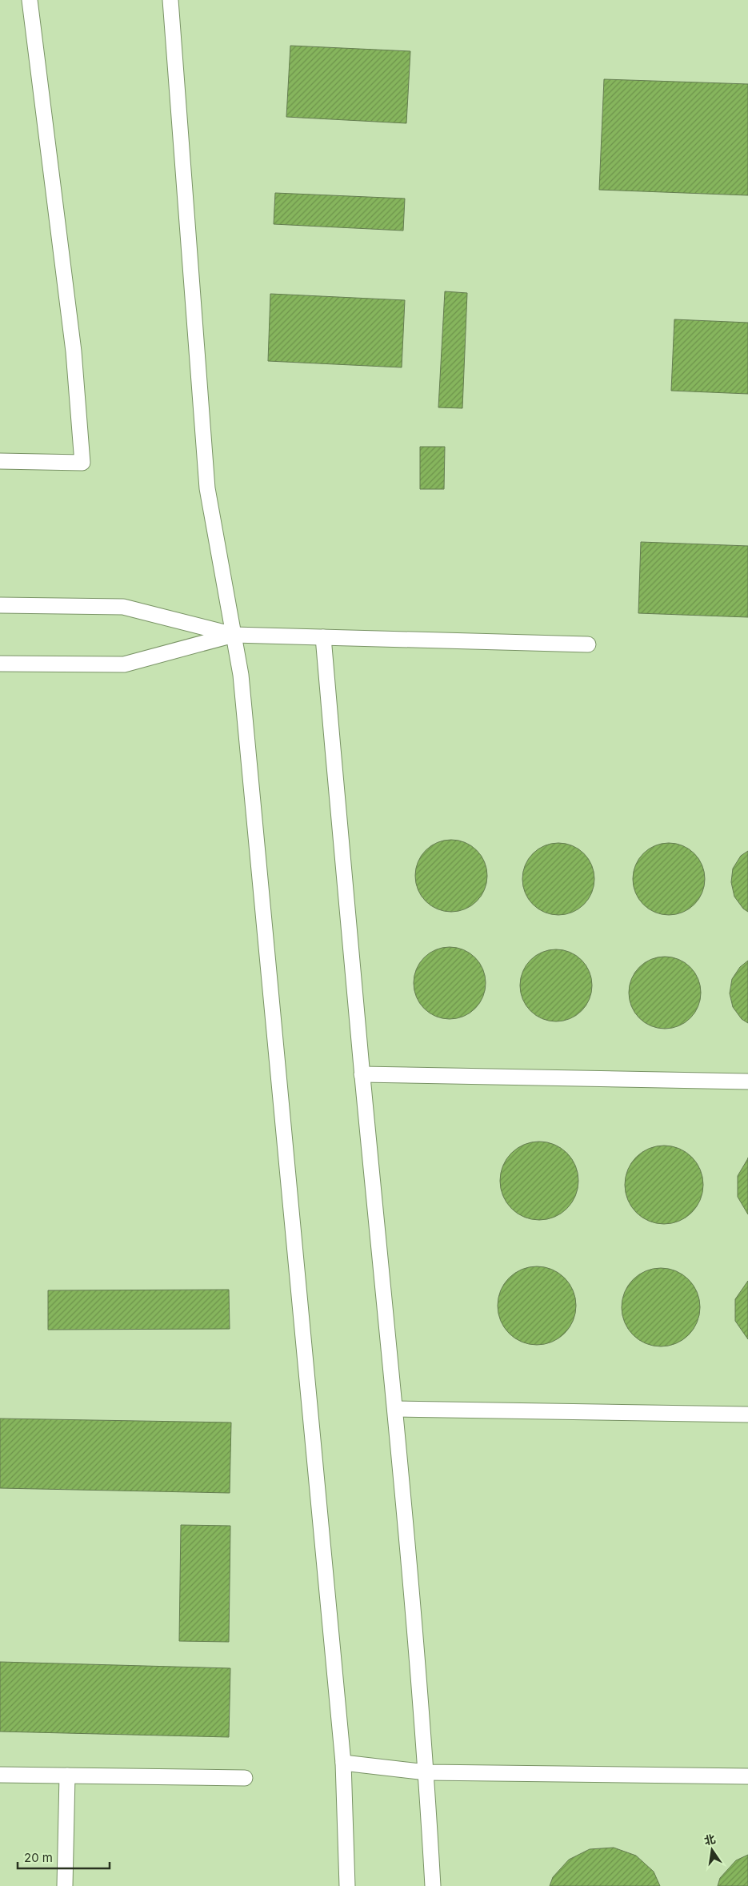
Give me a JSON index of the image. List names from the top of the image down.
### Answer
{
  "scale_bar": "20 m",
  "north": "top"
}
